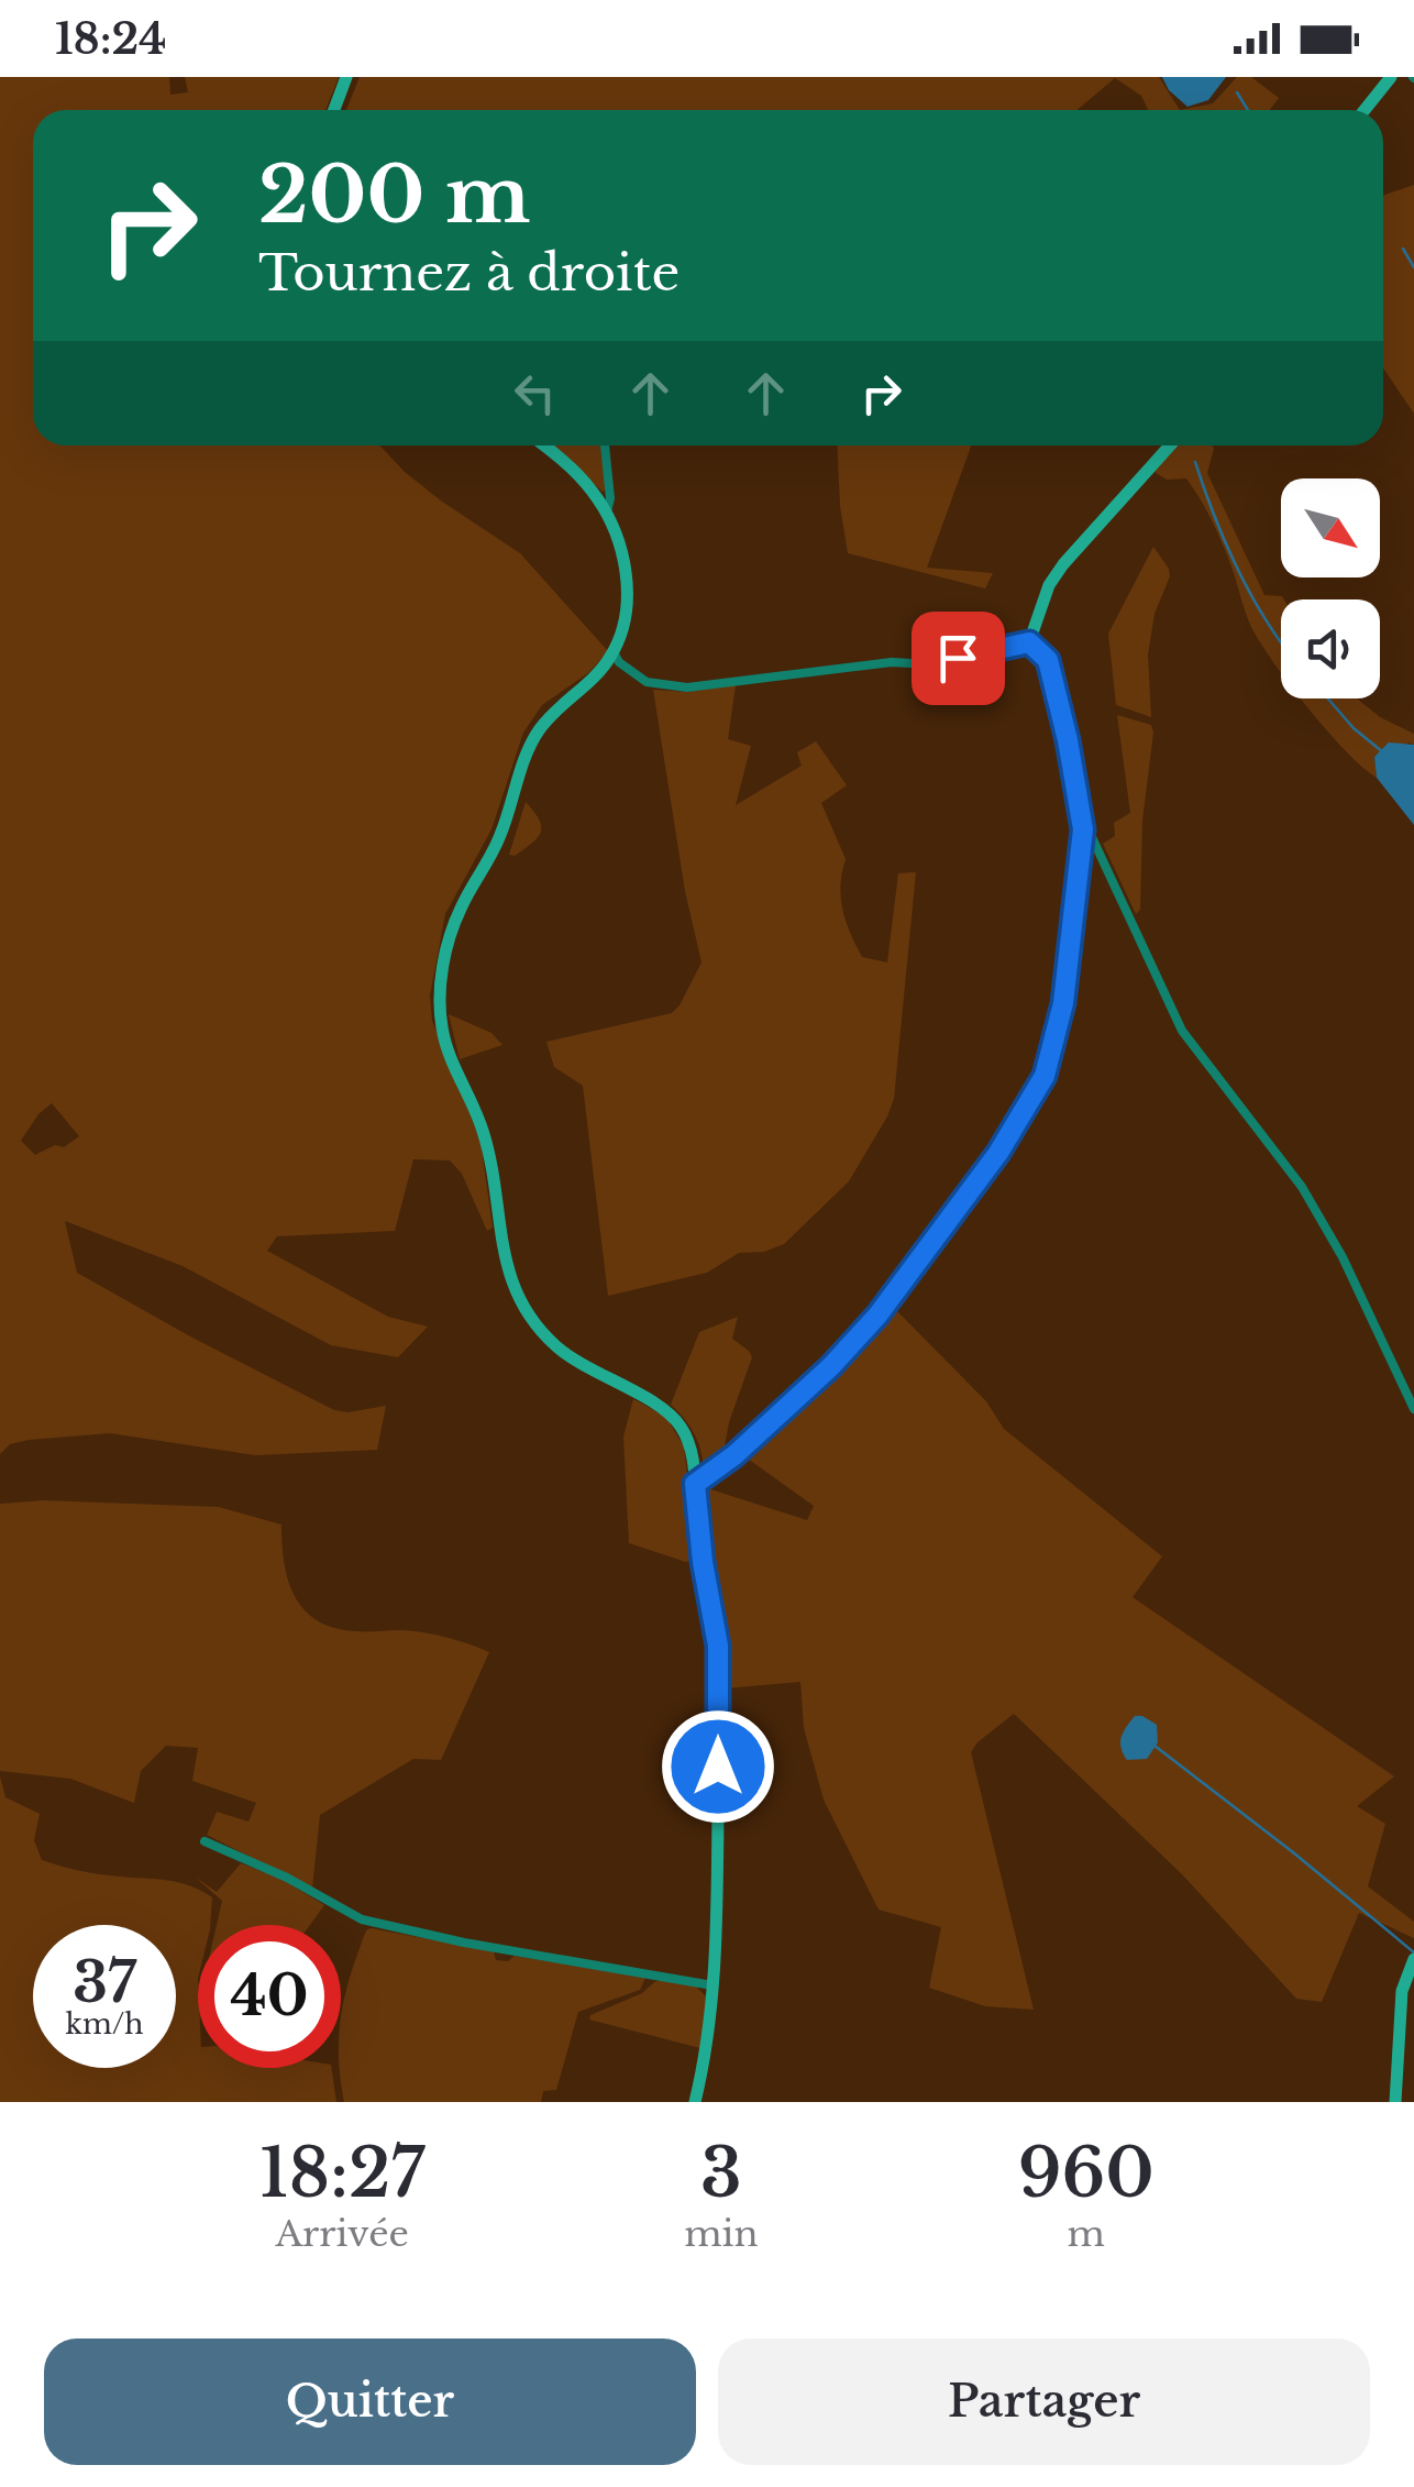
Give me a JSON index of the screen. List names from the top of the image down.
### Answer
{
  "north": "bottom right",
  "page": {
    "status": "18:24",
    "turn": ["200 m", "Tournez à droite"],
    "speed": "37 km/h",
    "limit": "40",
    "eta": [
      "18:27",
      "Arrivée",
      "3",
      "min",
      "960",
      "m"
    ],
    "buttons": ["Quitter", "Partager"]
  }
}
